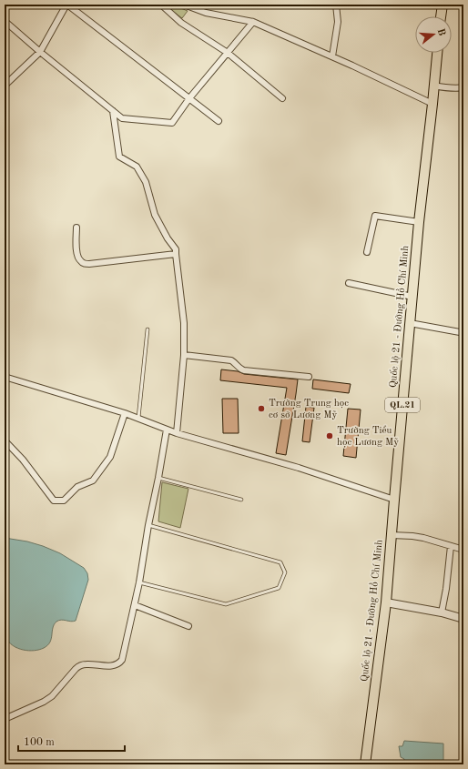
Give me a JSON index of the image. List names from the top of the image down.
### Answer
{
  "streets": {
    "highway": ["Quốc lộ 21 - Đường Hồ Chí Minh", "QL.21"]
  },
  "places": ["Trường Trung học cơ sở Lương Mỹ", "Trường Tiểu học Lương Mỹ"],
  "scale_bar": "100 m",
  "north": "right"
}
